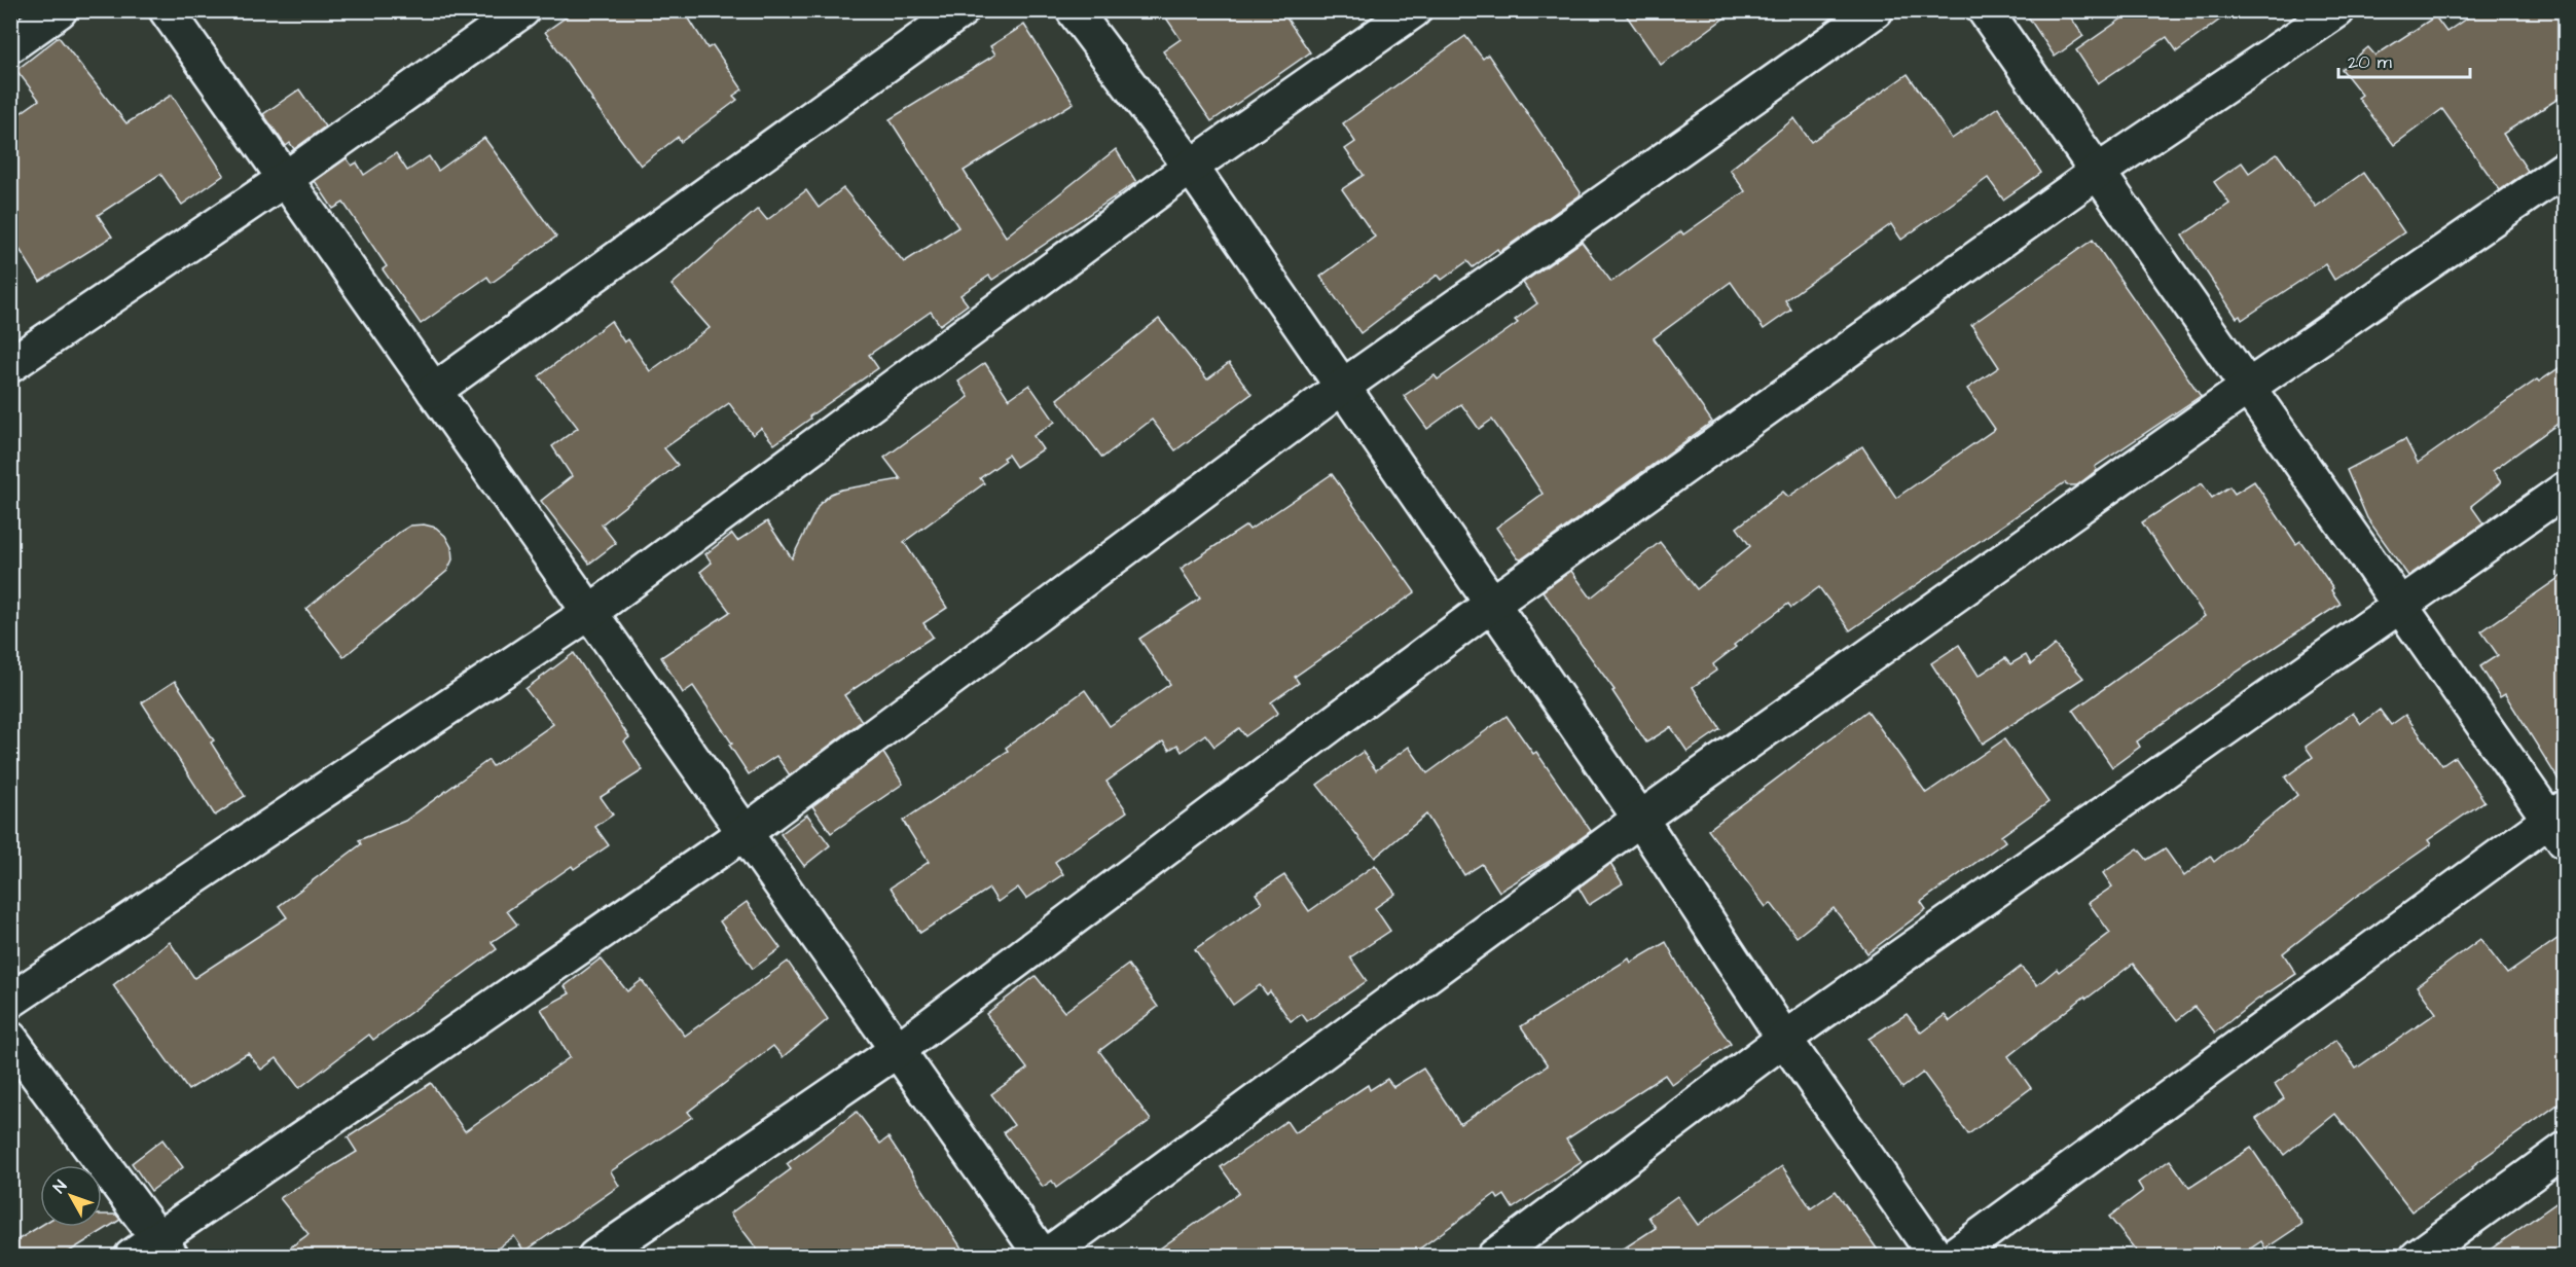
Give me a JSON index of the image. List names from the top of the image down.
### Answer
{
  "scale_bar": "20 m",
  "north": "top left"
}
